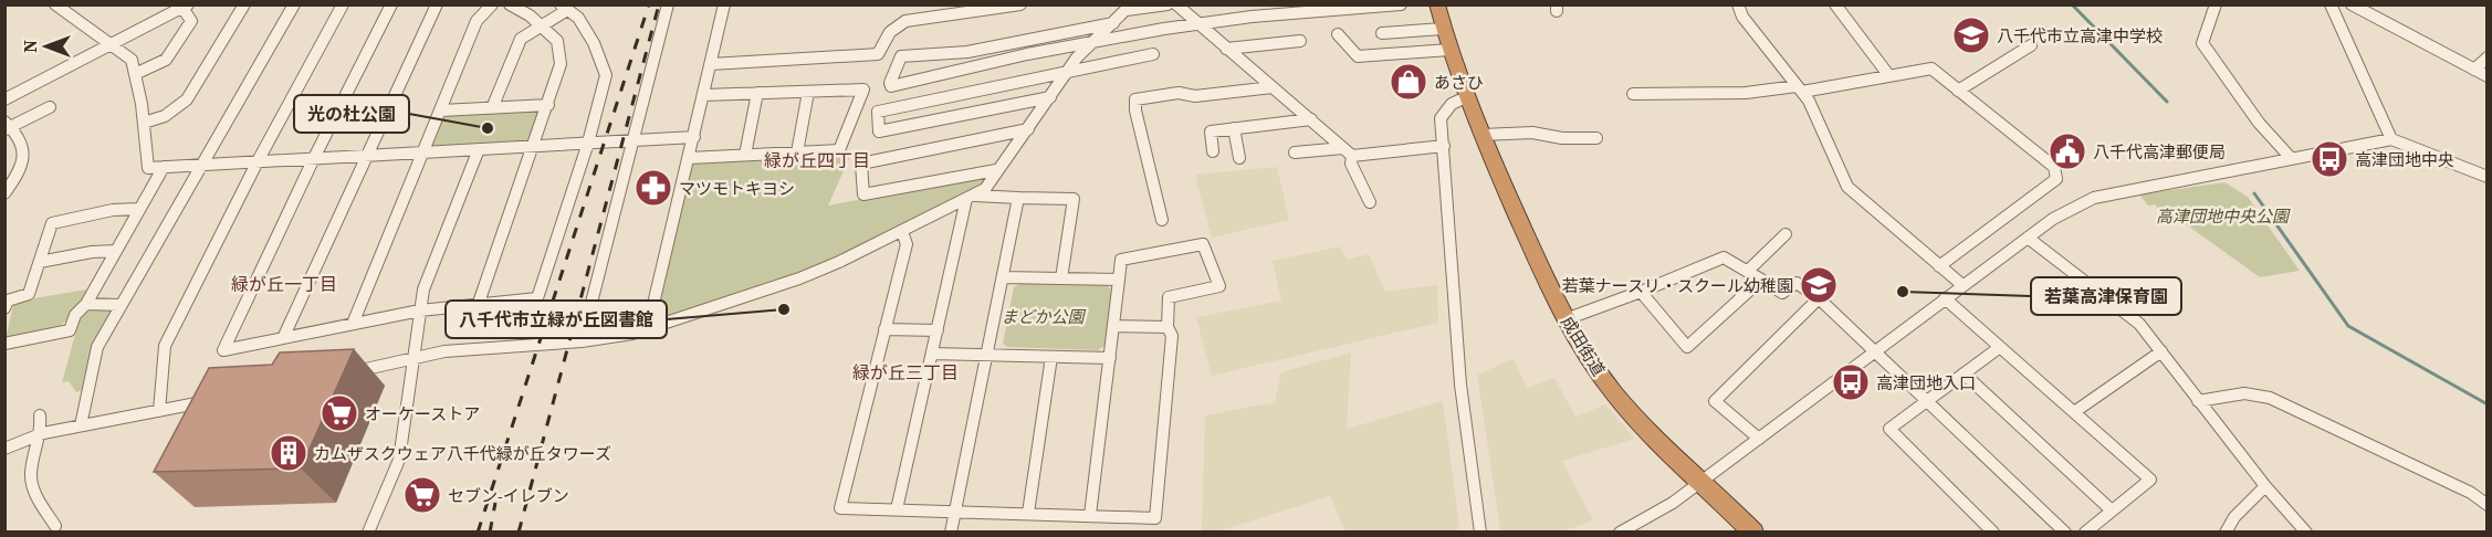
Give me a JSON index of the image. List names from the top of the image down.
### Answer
{
  "streets": {
    "highway": ["成田街道"]
  },
  "districts": ["緑が丘四丁目", "緑が丘一丁目", "緑が丘三丁目"],
  "parks": ["高津団地中央公園", "まどか公園"],
  "places": {
    "school or university": ["八千代市立高津中学校", "若葉ナースリ・スクール幼稚園"],
    "shop": ["あさひ"],
    "other": ["光の杜公園", "若葉高津保育園", "八千代市立緑が丘図書館"],
    "public building": ["八千代高津郵便局"],
    "bus stop": ["高津団地中央", "高津団地入口"],
    "pharmacy": ["マツモトキヨシ"],
    "supermarket": ["オーケーストア", "セブン-イレブン"],
    "building": ["カムザスクウェア八千代緑が丘タワーズ"]
  },
  "north": "left"
}
